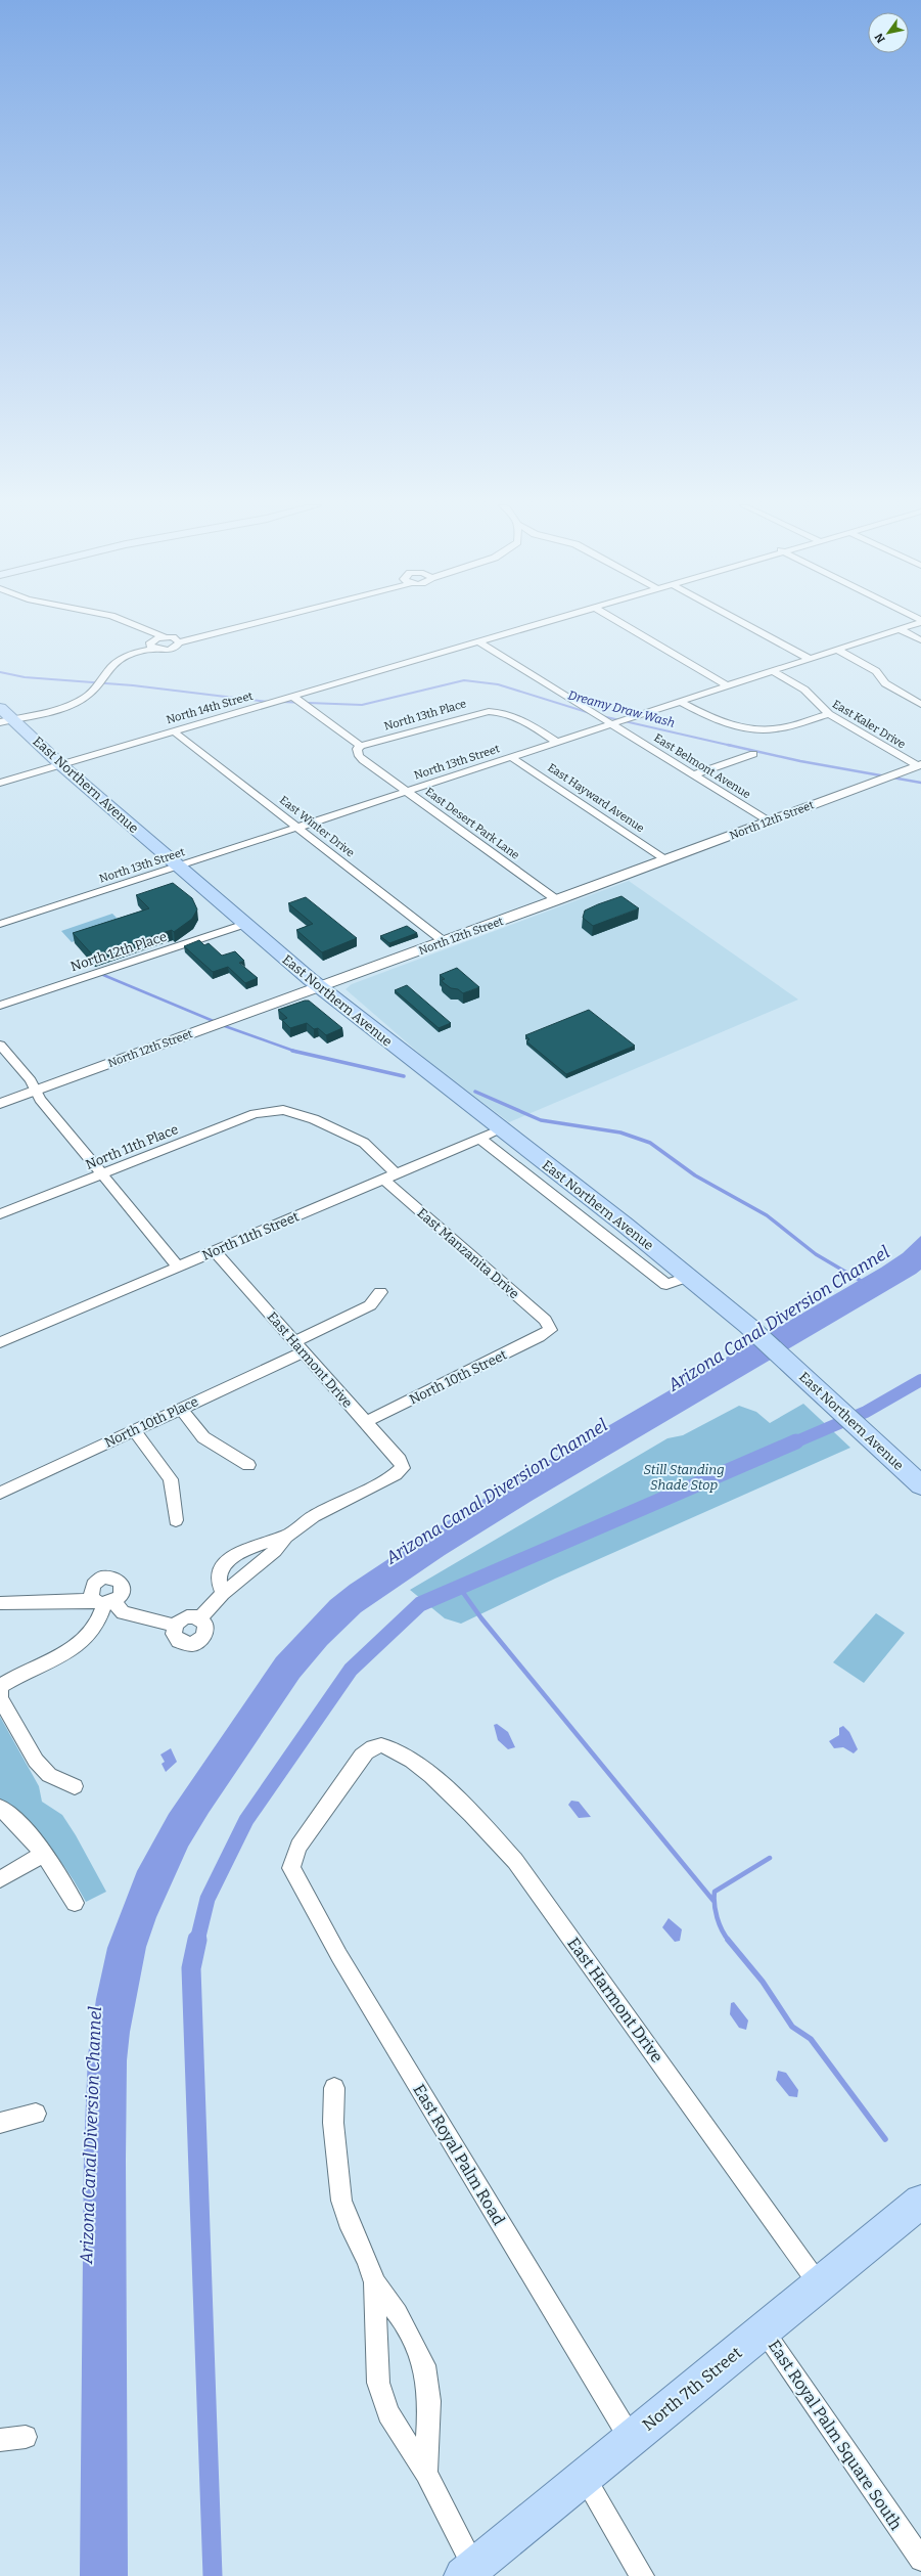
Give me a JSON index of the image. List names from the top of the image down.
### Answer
{
  "streets": {
    "main road": ["East Northern Avenue", "North 7th Street"],
    "street": [
      "North 14th Street",
      "North 13th Place",
      "East Kaler Drive",
      "North 13th Street",
      "East Belmont Avenue",
      "East Hayward Avenue",
      "North 12th Street",
      "East Desert Park Lane",
      "East Winter Drive",
      "North 12th Place",
      "North 11th Place",
      "North 11th Street",
      "East Manzanita Drive",
      "East Harmont Drive",
      "North 10th Street",
      "North 10th Place",
      "East Royal Palm Road",
      "East Royal Palm Square South"
    ]
  },
  "crossings": [
    ["North 14th Street", "East Belmont Avenue"],
    ["North 14th Street", "East Northern Avenue"],
    ["North 14th Street", "East Desert Park Lane"],
    ["North 14th Street", "East Winter Drive"],
    ["North 13th Place", "East Hayward Avenue"],
    ["North 13th Place", "East Desert Park Lane"],
    ["East Kaler Drive", "North 13th Street"],
    ["East Kaler Drive", "North 12th Street"],
    ["North 13th Street", "East Belmont Avenue"],
    ["North 13th Street", "East Northern Avenue"],
    ["North 13th Street", "East Hayward Avenue"],
    ["North 13th Street", "East Desert Park Lane"],
    ["North 13th Street", "East Winter Drive"],
    ["East Belmont Avenue", "North 12th Street"],
    ["East Northern Avenue", "North 12th Street"],
    ["East Northern Avenue", "North 12th Place"],
    ["East Northern Avenue", "North 11th Street"],
    ["East Hayward Avenue", "North 12th Street"],
    ["North 12th Street", "East Desert Park Lane"],
    ["North 12th Street", "East Winter Drive"],
    ["North 11th Place", "East Manzanita Drive"],
    ["North 11th Street", "East Manzanita Drive"],
    ["North 11th Street", "East Harmont Drive"],
    ["East Manzanita Drive", "North 10th Street"],
    ["East Harmont Drive", "North 10th Street"],
    ["East Harmont Drive", "North 10th Place"],
    ["East Harmont Drive", "East Royal Palm Road"],
    ["East Harmont Drive", "North 7th Street"],
    ["East Royal Palm Road", "North 7th Street"],
    ["North 7th Street", "East Royal Palm Square South"]
  ],
  "water": ["Dreamy Draw Wash", "Arizona Canal Diversion Channel"],
  "parks": ["Still Standing Shade Stop"],
  "north": "bottom left"
}
